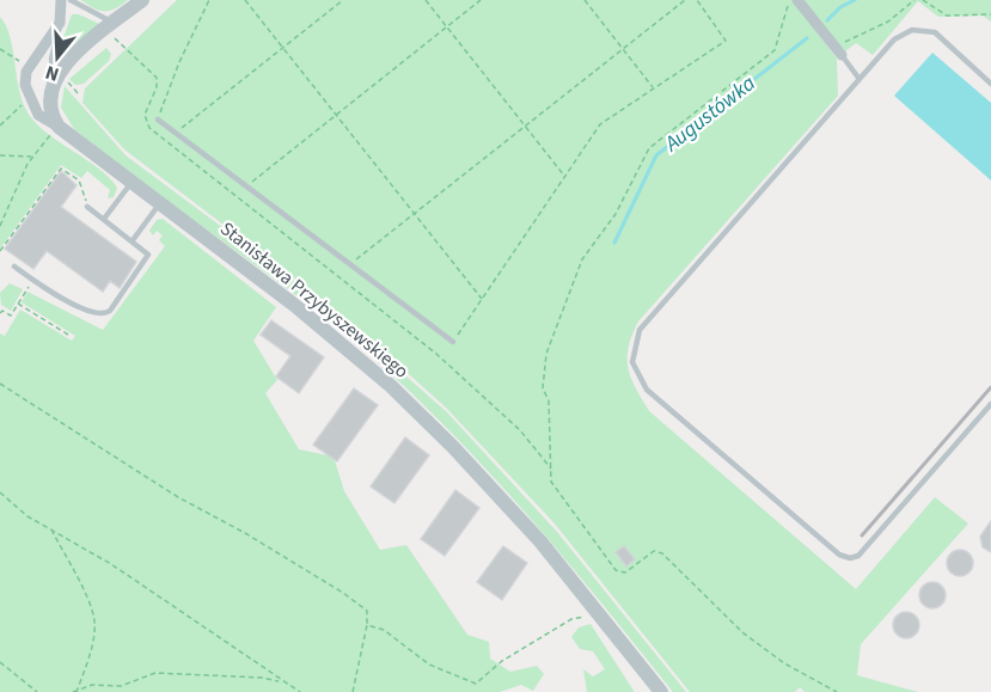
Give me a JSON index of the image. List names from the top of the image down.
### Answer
{
  "streets": {
    "street": ["Stanisława Przybyszewskiego"]
  },
  "water": ["Augustówka"],
  "north": "bottom"
}
